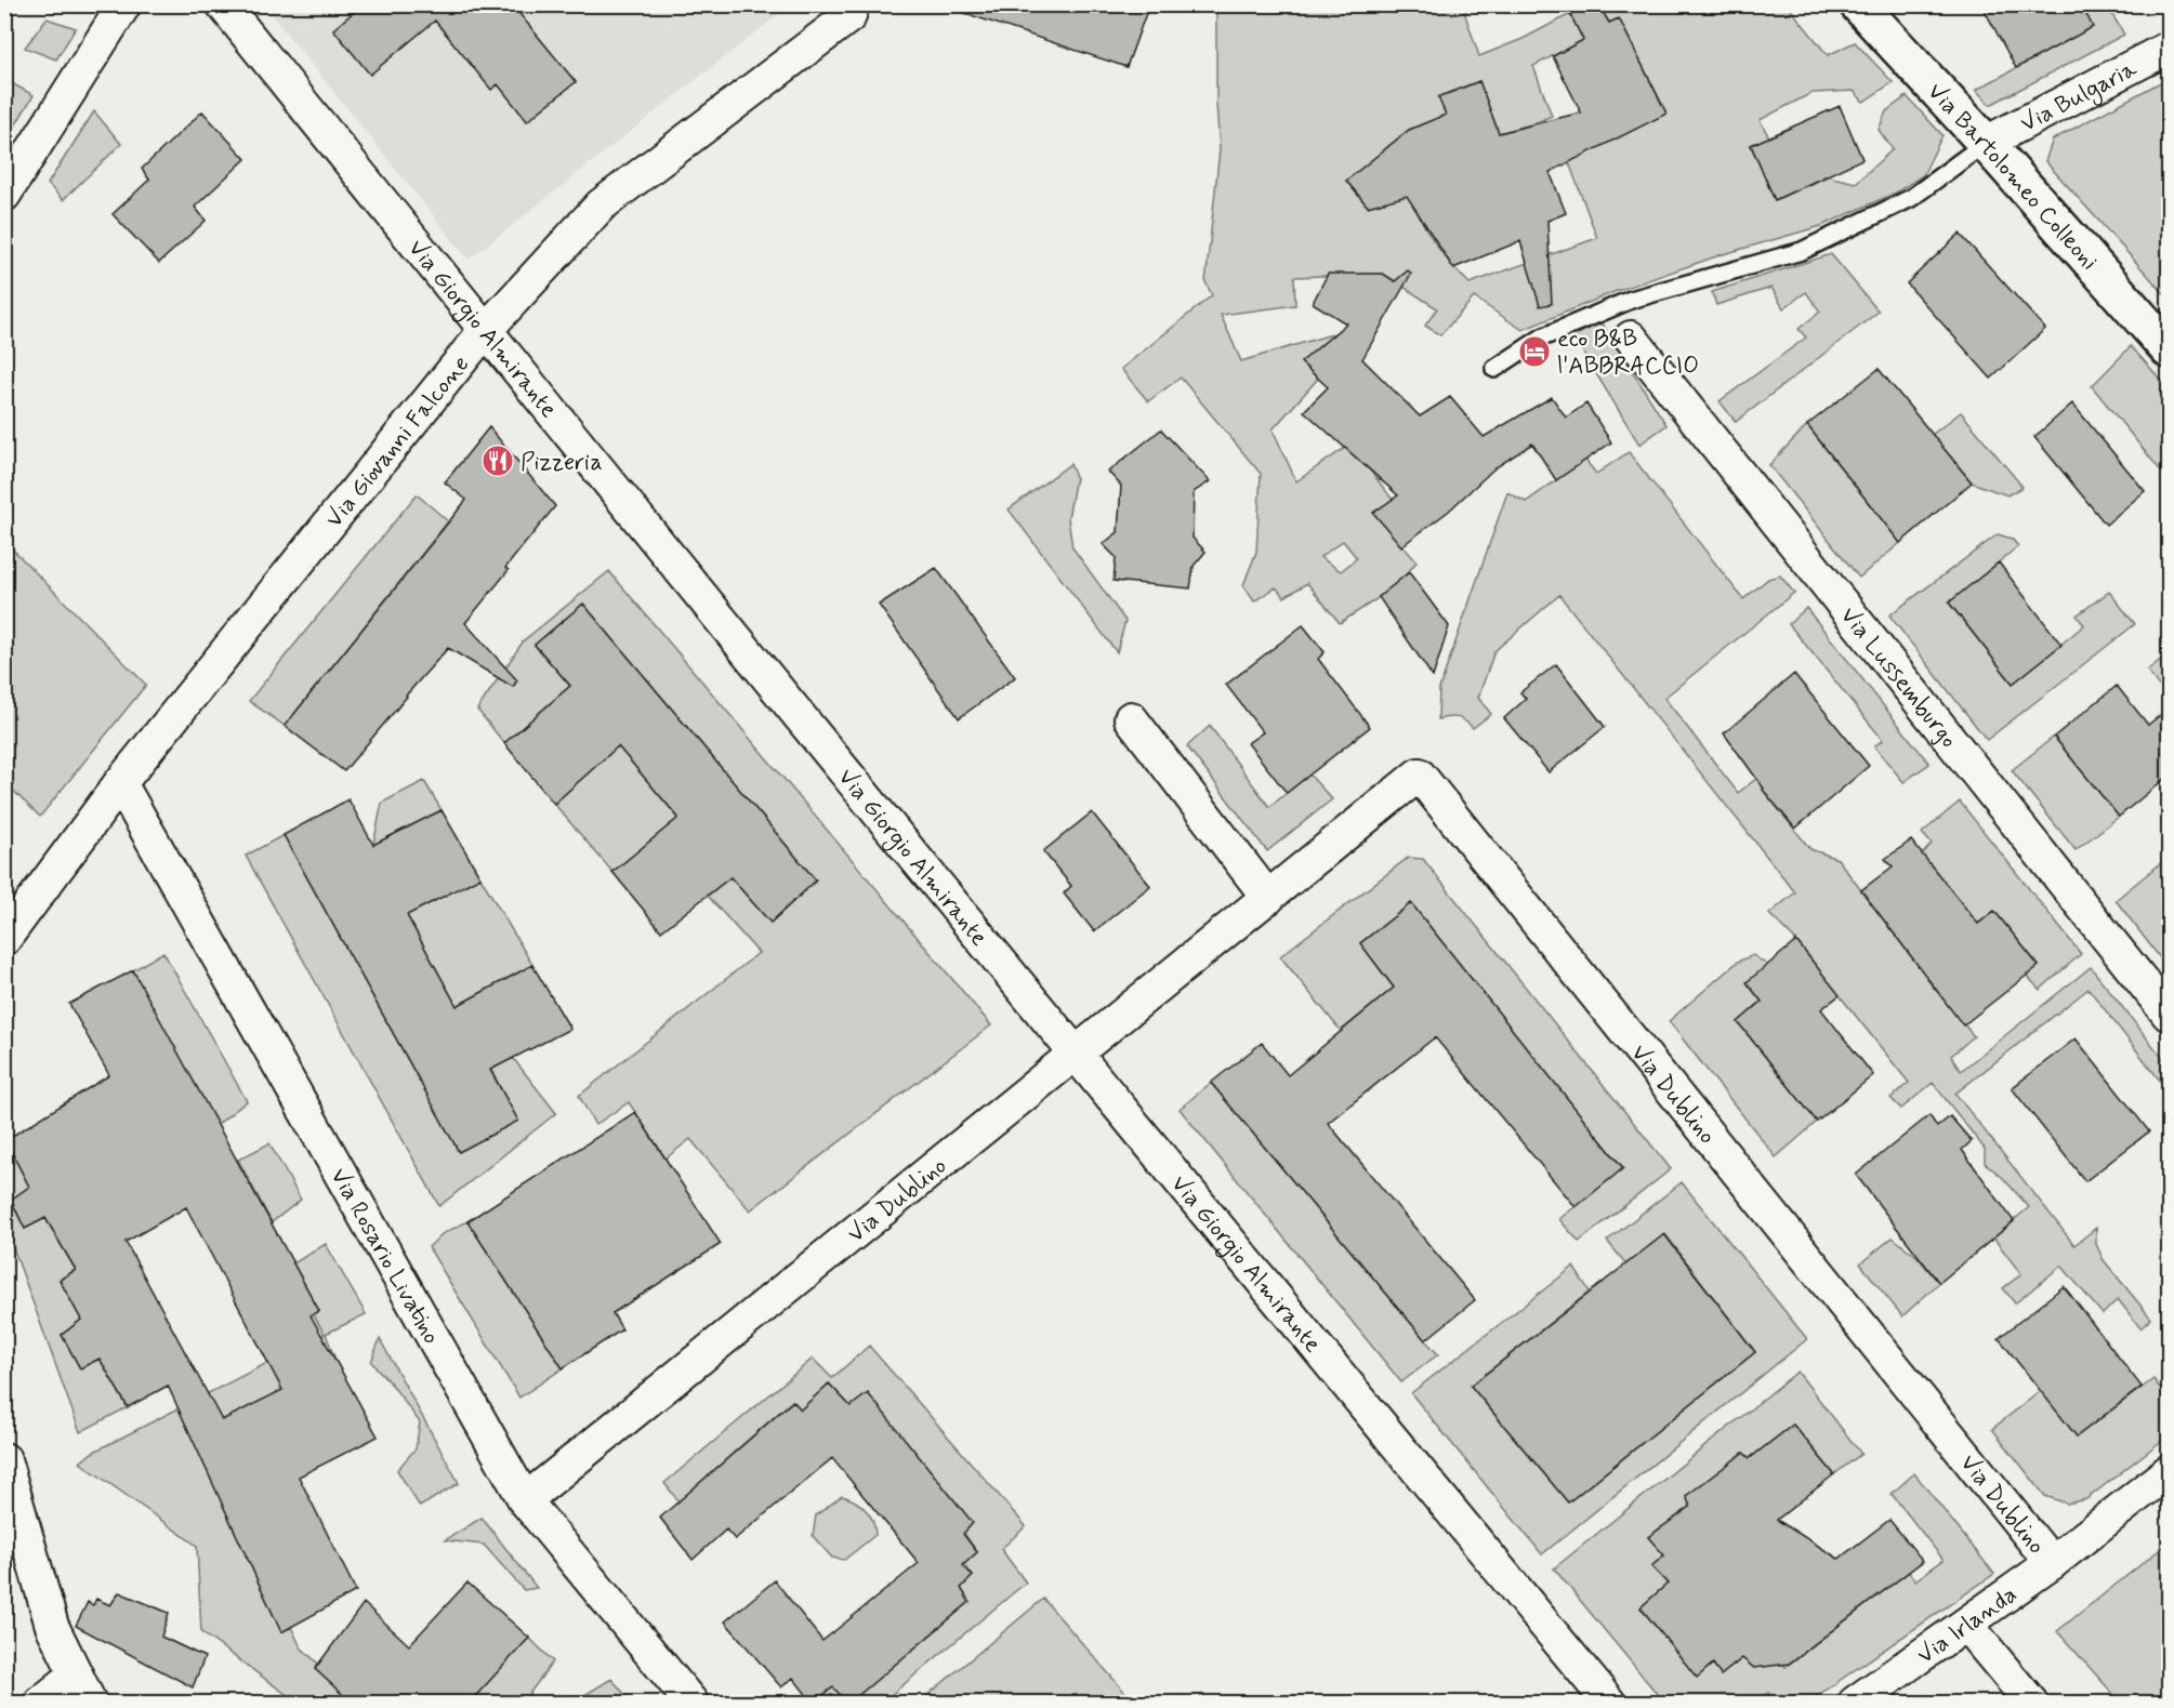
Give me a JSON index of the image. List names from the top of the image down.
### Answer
{
  "streets": {
    "main road": ["Via Bartolomeo Colleoni"],
    "street": [
      "Via Bulgaria",
      "Via Giorgio Almirante",
      "Via Giovanni Falcone",
      "Via Lussemburgo",
      "Via Dublino",
      "Via Rosario Livatino",
      "Via Irlanda"
    ]
  },
  "crossings": [
    ["Via Bulgaria", "Via Bartolomeo Colleoni"],
    ["Via Giorgio Almirante", "Via Giovanni Falcone"],
    ["Via Giorgio Almirante", "Via Dublino"],
    ["Via Giovanni Falcone", "Via Rosario Livatino"],
    ["Via Dublino", "Via Rosario Livatino"],
    ["Via Dublino", "Via Irlanda"]
  ],
  "places": {
    "hotel": ["eco B&B l'ABBRACCIO"],
    "restaurant": ["Pizzeria"]
  }
}
